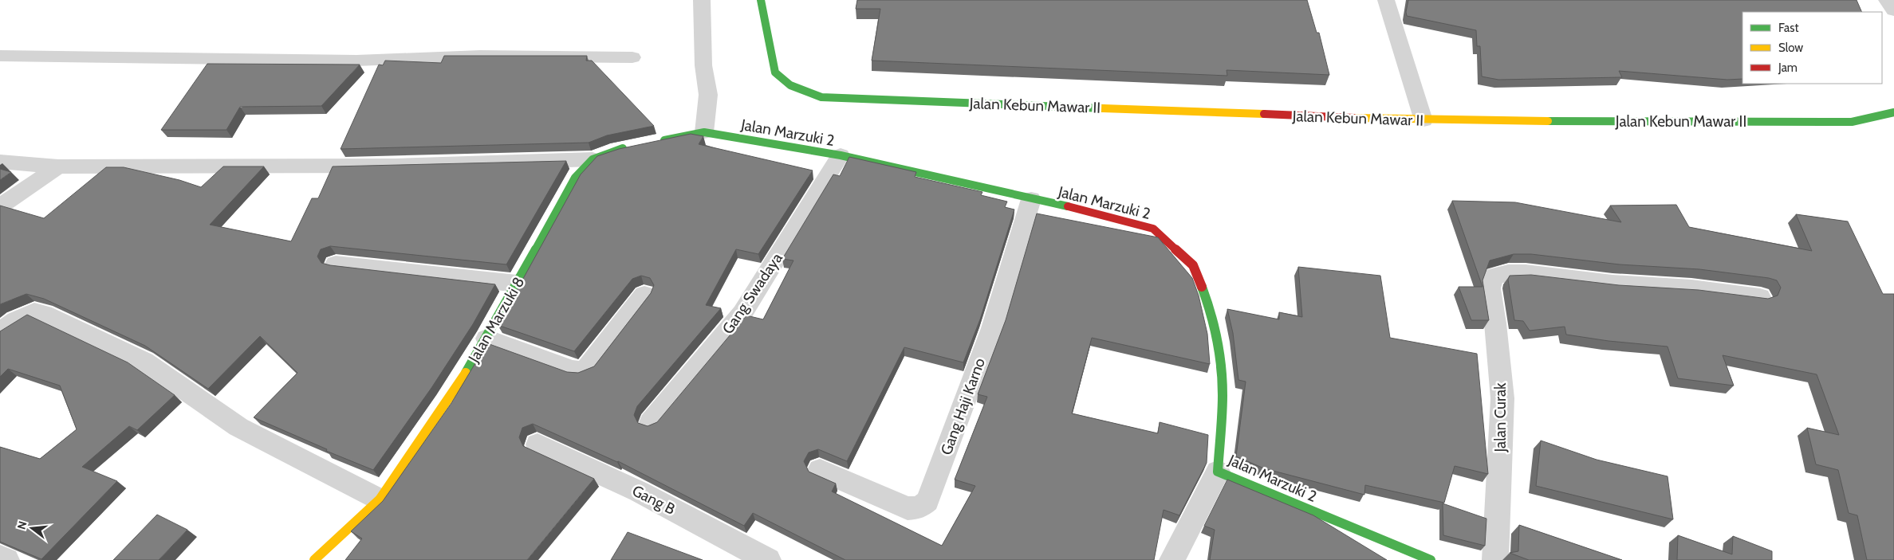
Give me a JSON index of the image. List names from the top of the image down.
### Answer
{
  "streets": {
    "street": [
      "Jalan Kebun Mawar II",
      "Jalan Marzuki 2",
      "Gang Swadaya",
      "Jalan Marzuki 8",
      "Gang Haji Karno",
      "Jalan Curak",
      "Gang B"
    ]
  },
  "crossings": [
    ["Jalan Marzuki 2", "Gang Swadaya"],
    ["Jalan Marzuki 2", "Gang Haji Karno"]
  ],
  "legend": ["Fast", "Slow", "Jam"],
  "north": "left"
}
